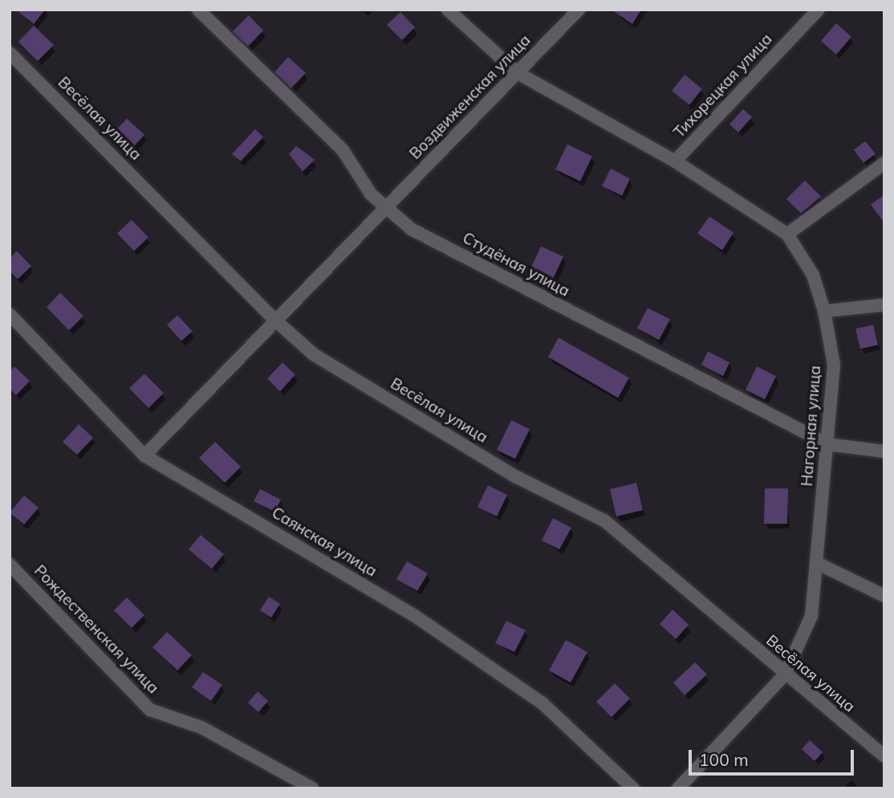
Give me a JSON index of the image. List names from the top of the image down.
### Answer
{
  "streets": {
    "street": [
      "Тихорецкая улица",
      "Воздвиженская улица",
      "Весёлая улица",
      "Студёная улица",
      "Нагорная улица",
      "Саянская улица",
      "Рождественская улица"
    ]
  },
  "crossings": [
    ["Тихорецкая улица", "Нагорная улица"],
    ["Воздвиженская улица", "Весёлая улица"],
    ["Воздвиженская улица", "Студёная улица"],
    ["Воздвиженская улица", "Нагорная улица"],
    ["Воздвиженская улица", "Саянская улица"],
    ["Весёлая улица", "Нагорная улица"],
    ["Студёная улица", "Нагорная улица"]
  ],
  "scale_bar": "100 m"
}
